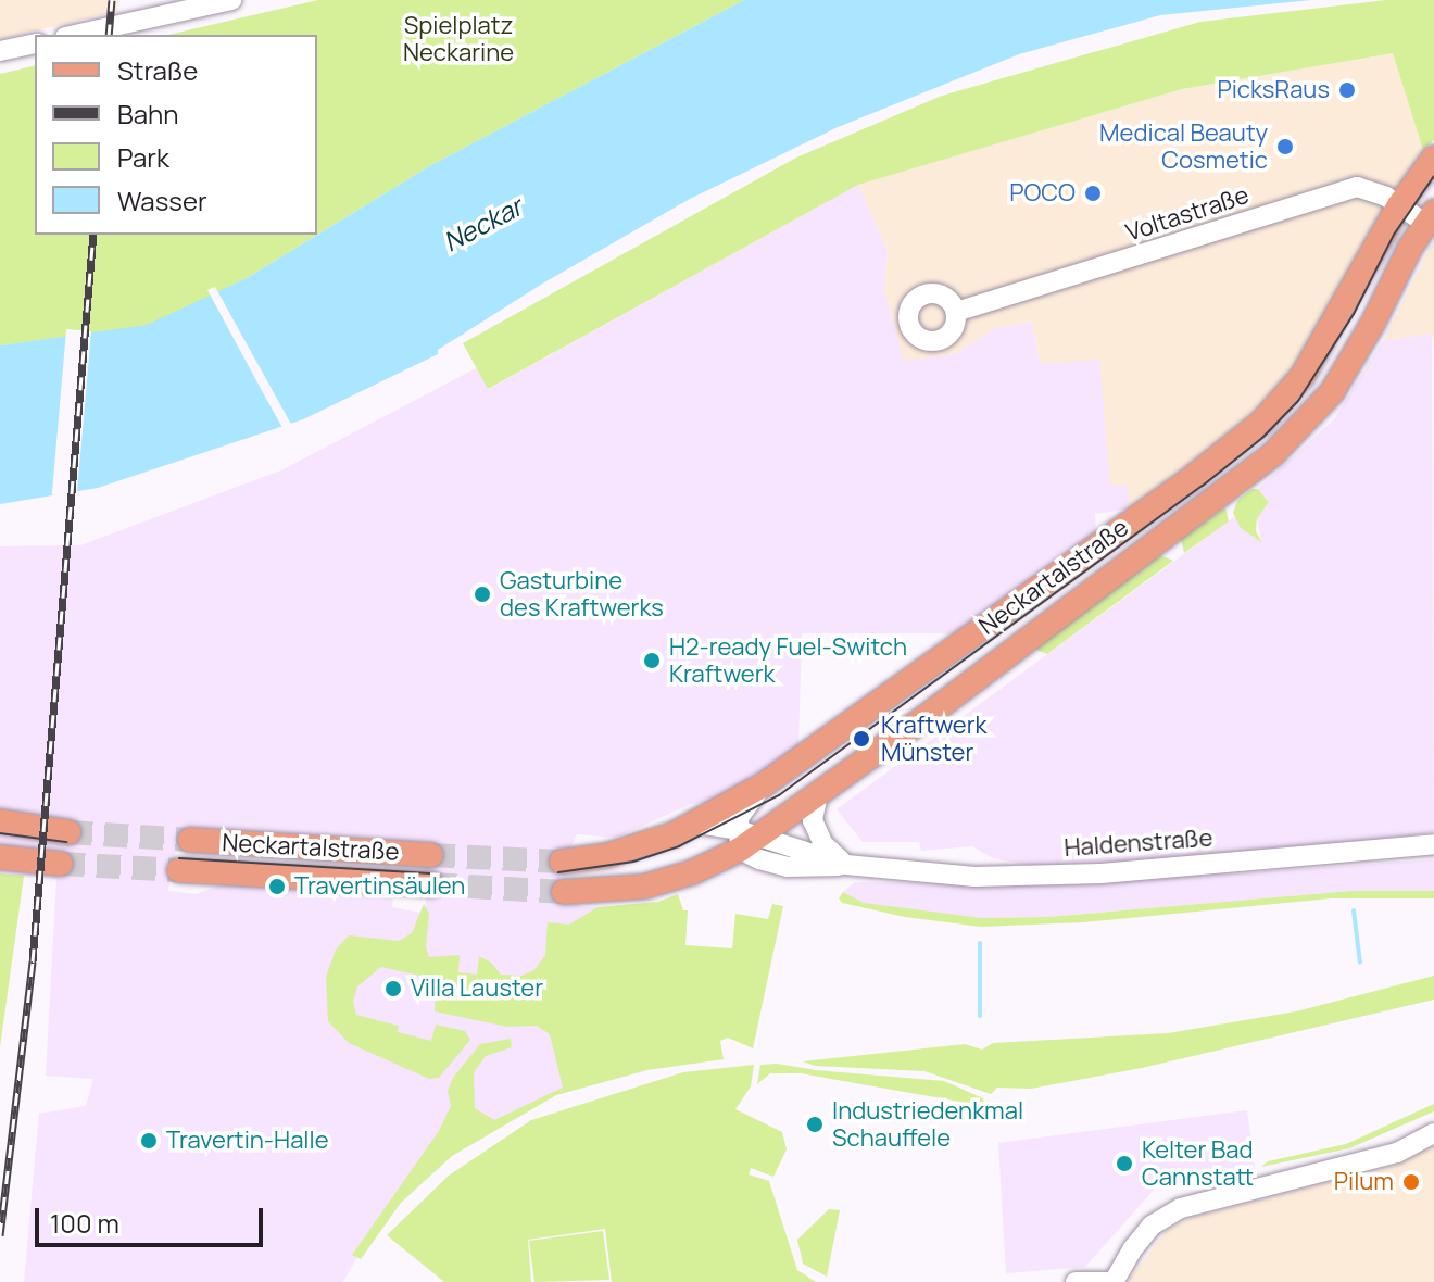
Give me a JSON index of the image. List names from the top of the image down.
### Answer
{
  "streets": {
    "main road": ["Neckartalstraße"],
    "street": ["Voltastraße", "Haldenstraße"]
  },
  "crossings": [
    ["Voltastraße", "Neckartalstraße"],
    ["Neckartalstraße", "Haldenstraße"]
  ],
  "water": ["Neckar"],
  "parks": ["Spielplatz Neckarine"],
  "places": [
    "PicksRaus",
    "Medical Beauty Cosmetic",
    "POCO",
    "Gasturbine des Kraftwerks",
    "H2-ready Fuel-Switch Kraftwerk",
    "Kraftwerk Münster",
    "Travertinsäulen",
    "Villa Lauster",
    "Industriedenkmal Schauffele",
    "Travertin-Halle",
    "Kelter Bad Cannstatt",
    "Pilum"
  ],
  "legend": [
    "Straße",
    "Bahn",
    "Park",
    "Wasser"
  ],
  "scale_bar": "100 m"
}
